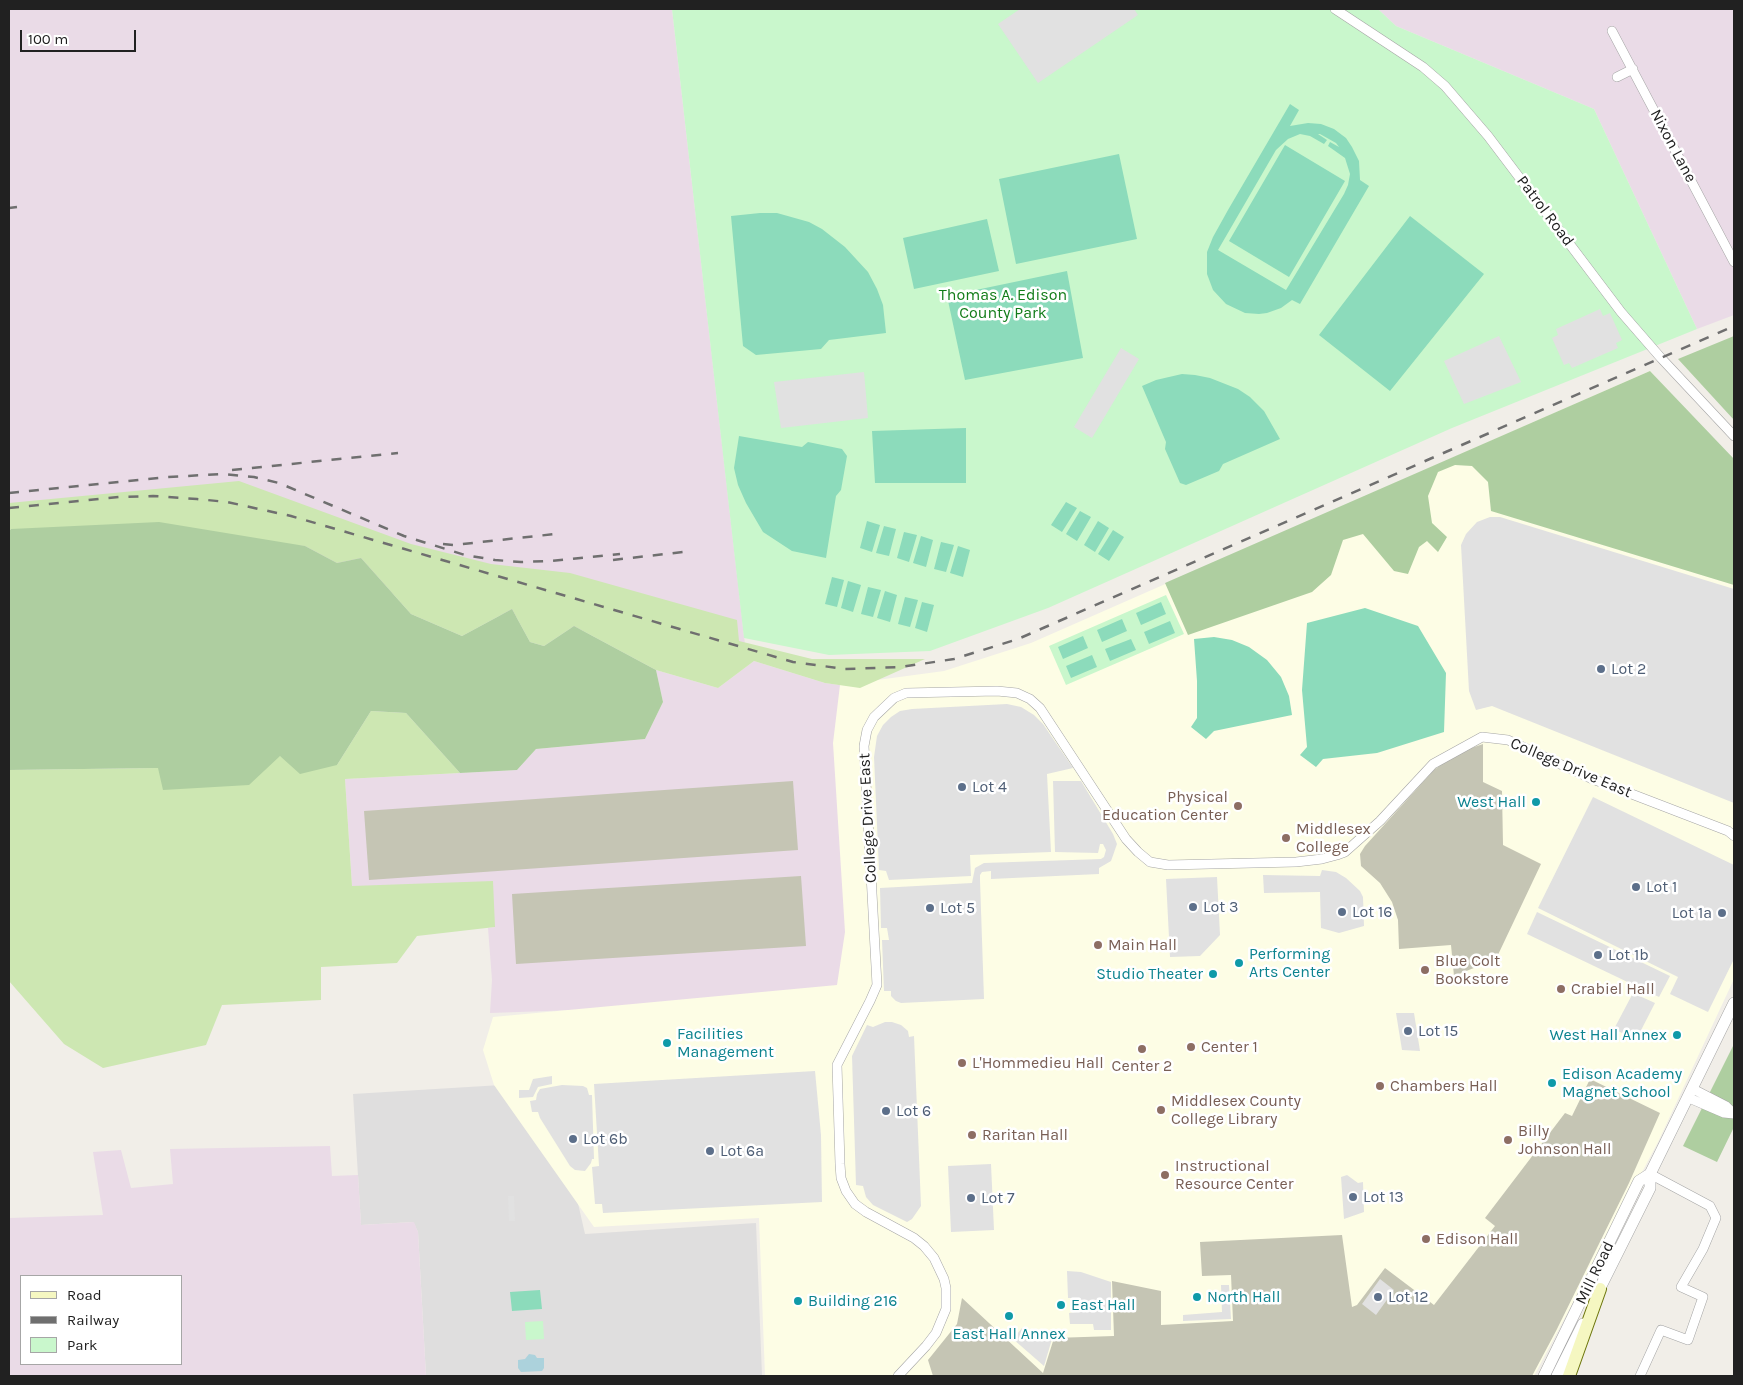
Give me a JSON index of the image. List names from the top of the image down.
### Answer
{
  "streets": {
    "street": [
      "Nixon Lane",
      "Patrol Road",
      "College Drive East",
      "Mill Road"
    ]
  },
  "parks": ["Thomas A. Edison County Park"],
  "places": [
    "Lot 2",
    "Lot 4",
    "West Hall",
    "Physical Education Center",
    "Middlesex College",
    "Lot 1",
    "Lot 3",
    "Lot 5",
    "Lot 16",
    "Lot 1a",
    "Main Hall",
    "Lot 1b",
    "Performing Arts Center",
    "Blue Colt Bookstore",
    "Studio Theater",
    "Crabiel Hall",
    "Lot 15",
    "West Hall Annex",
    "Facilities Management",
    "Center 1",
    "Center 2",
    "L'Hommedieu Hall",
    "Edison Academy Magnet School",
    "Chambers Hall",
    "Middlesex County College Library",
    "Lot 6",
    "Raritan Hall",
    "Lot 6b",
    "Billy Johnson Hall",
    "Lot 6a",
    "Instructional Resource Center",
    "Lot 13",
    "Lot 7",
    "Edison Hall",
    "North Hall",
    "Lot 12",
    "Building 216",
    "East Hall",
    "East Hall Annex"
  ],
  "legend": ["Road", "Railway", "Park"],
  "scale_bar": "100 m"
}
